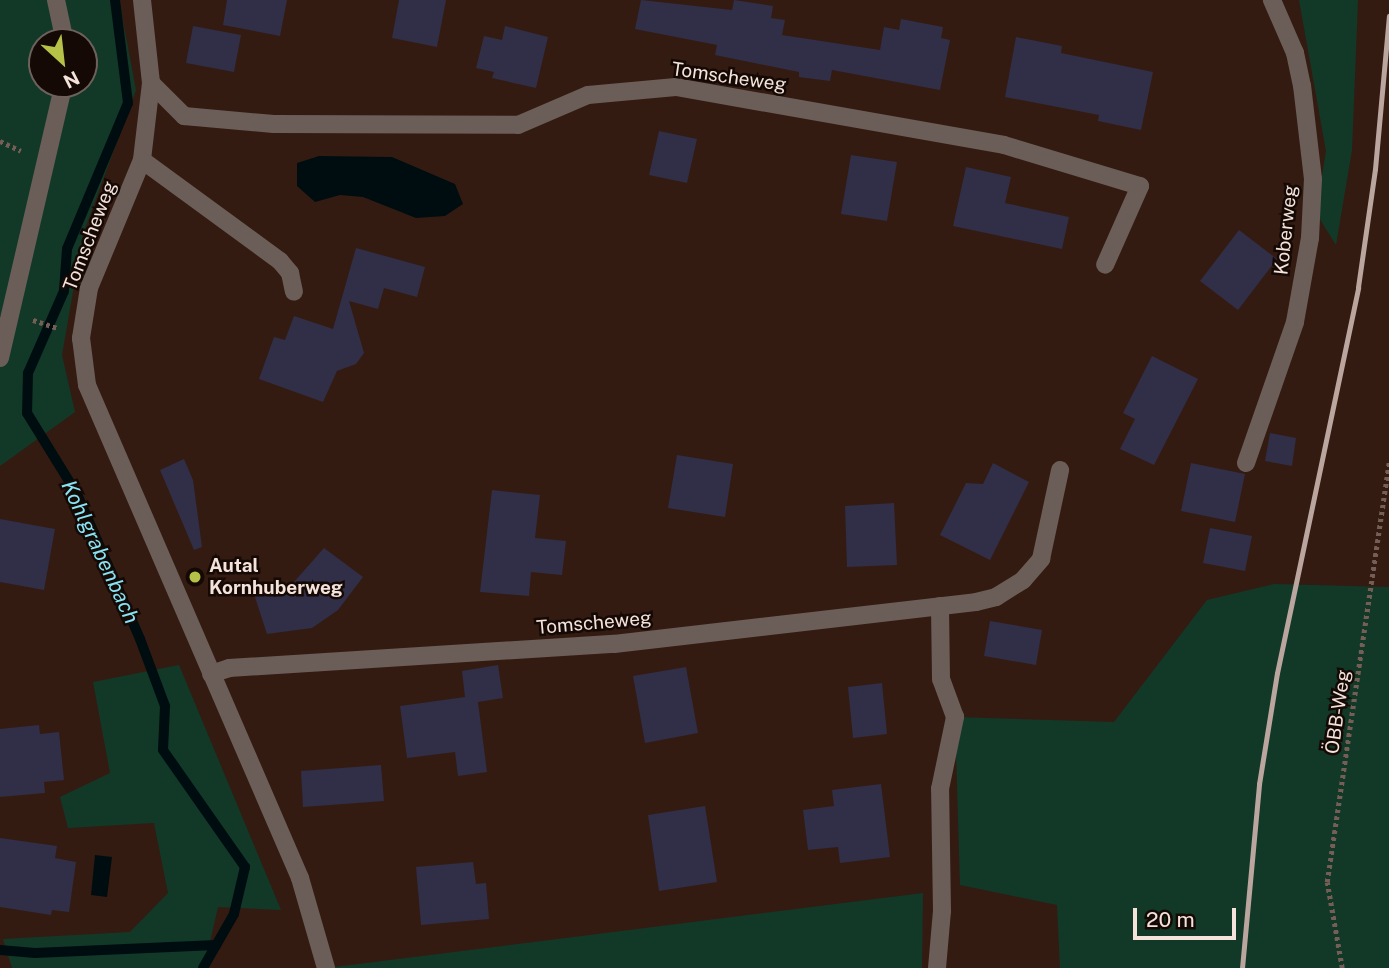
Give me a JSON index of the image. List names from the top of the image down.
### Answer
{
  "streets": {
    "street": ["Tomscheweg", "Koberweg"],
    "path": ["ÖBB-Weg"]
  },
  "water": ["Kohlgrabenbach"],
  "places": ["Autal Kornhuberweg"],
  "scale_bar": "20 m",
  "north": "bottom right"
}
